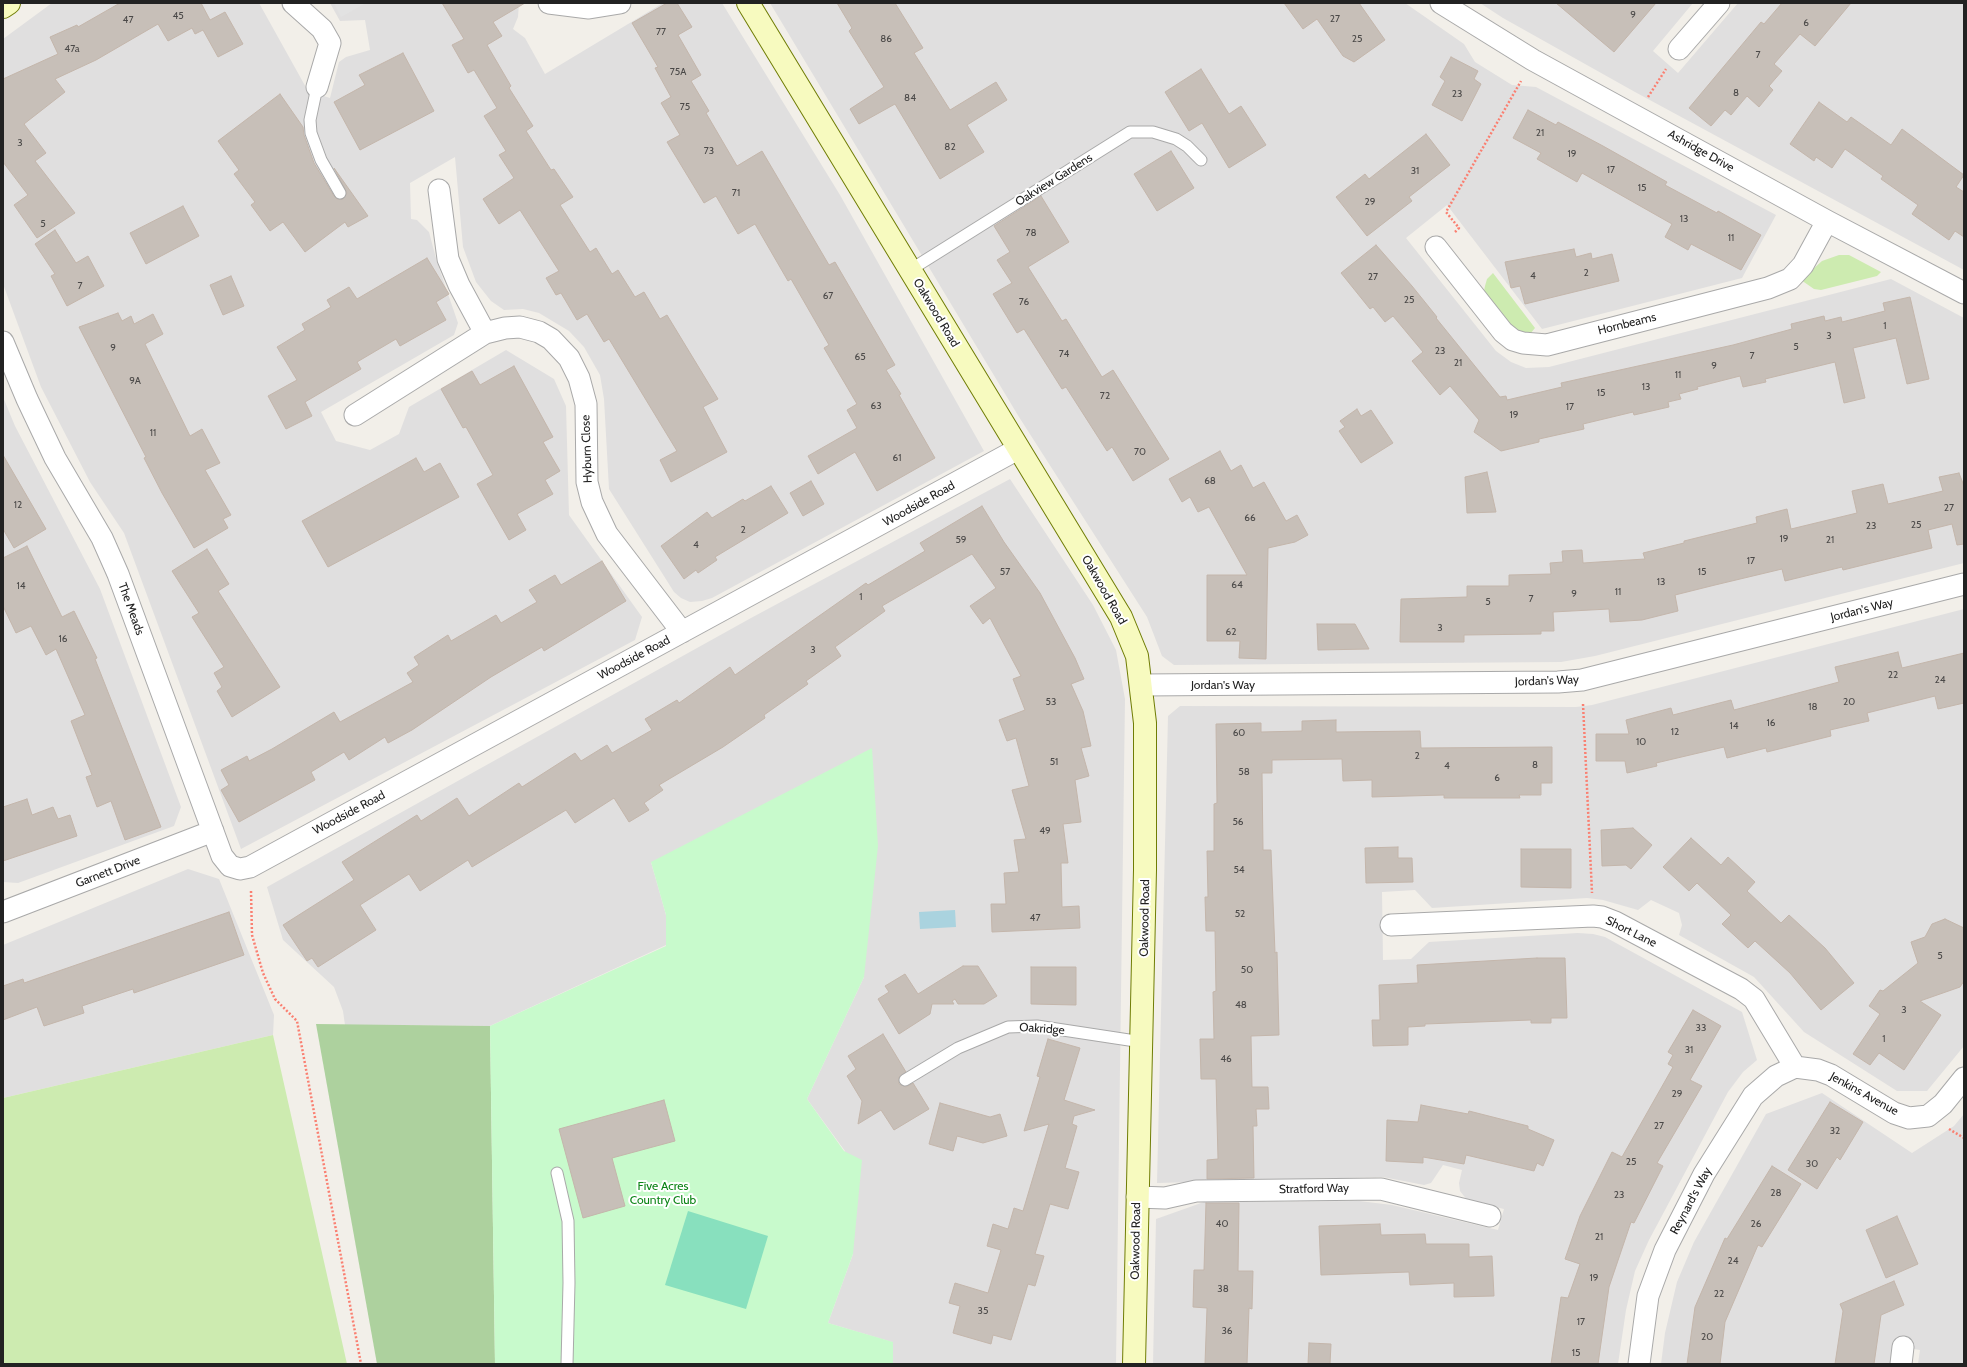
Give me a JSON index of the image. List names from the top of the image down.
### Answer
{
  "streets": {
    "street": [
      "Ashridge Drive",
      "Oakwood Road",
      "Hornbeams",
      "Hyburn Close",
      "Woodside Road",
      "The Meads",
      "Jordan's Way",
      "Garnett Drive",
      "Short Lane",
      "Jenkins Avenue",
      "Stratford Way",
      "Reynard's Way"
    ],
    "lane": ["Oakview Gardens", "Oakridge"]
  },
  "crossings": [
    ["Ashridge Drive", "Hornbeams"],
    ["Oakview Gardens", "Oakwood Road"],
    ["Oakwood Road", "Woodside Road"],
    ["Oakwood Road", "Jordan's Way"],
    ["Oakwood Road", "Oakridge"],
    ["Oakwood Road", "Stratford Way"],
    ["Hyburn Close", "Woodside Road"],
    ["Woodside Road", "The Meads"],
    ["The Meads", "Garnett Drive"],
    ["Short Lane", "Jenkins Avenue"],
    ["Short Lane", "Reynard's Way"],
    ["Jenkins Avenue", "Reynard's Way"]
  ],
  "parks": ["Five Acres Country Club"],
  "house_numbers": [
    "9",
    "45",
    "27",
    "47",
    "6",
    "77",
    "86",
    "25",
    "47a",
    "7",
    "75A",
    "8",
    "23",
    "84",
    "75",
    "21",
    "3",
    "82",
    "73",
    "19",
    "17",
    "31",
    "15",
    "71",
    "29",
    "13",
    "5",
    "78",
    "11",
    "2",
    "4",
    "27",
    "7",
    "67",
    "25",
    "76",
    "1",
    "3",
    "5",
    "9",
    "23",
    "74",
    "7",
    "65",
    "21",
    "9",
    "11",
    "9A",
    "13",
    "15",
    "72",
    "63",
    "17",
    "19",
    "11",
    "70",
    "61",
    "68",
    "12",
    "27",
    "66",
    "25",
    "23",
    "2",
    "19",
    "59",
    "21",
    "4",
    "17",
    "57",
    "15",
    "13",
    "64",
    "14",
    "11",
    "9",
    "1",
    "7",
    "5",
    "3",
    "62",
    "16",
    "3",
    "22",
    "24",
    "53",
    "20",
    "18",
    "16",
    "14",
    "12",
    "60",
    "10",
    "2",
    "51",
    "8",
    "4",
    "58",
    "6",
    "56",
    "49",
    "54",
    "52",
    "47",
    "5",
    "50",
    "48",
    "3",
    "33",
    "1",
    "31",
    "46",
    "29",
    "27",
    "32",
    "25",
    "30",
    "28",
    "23",
    "40",
    "26",
    "21",
    "24",
    "19",
    "38",
    "22",
    "35",
    "17",
    "36",
    "20",
    "15"
  ]
}
